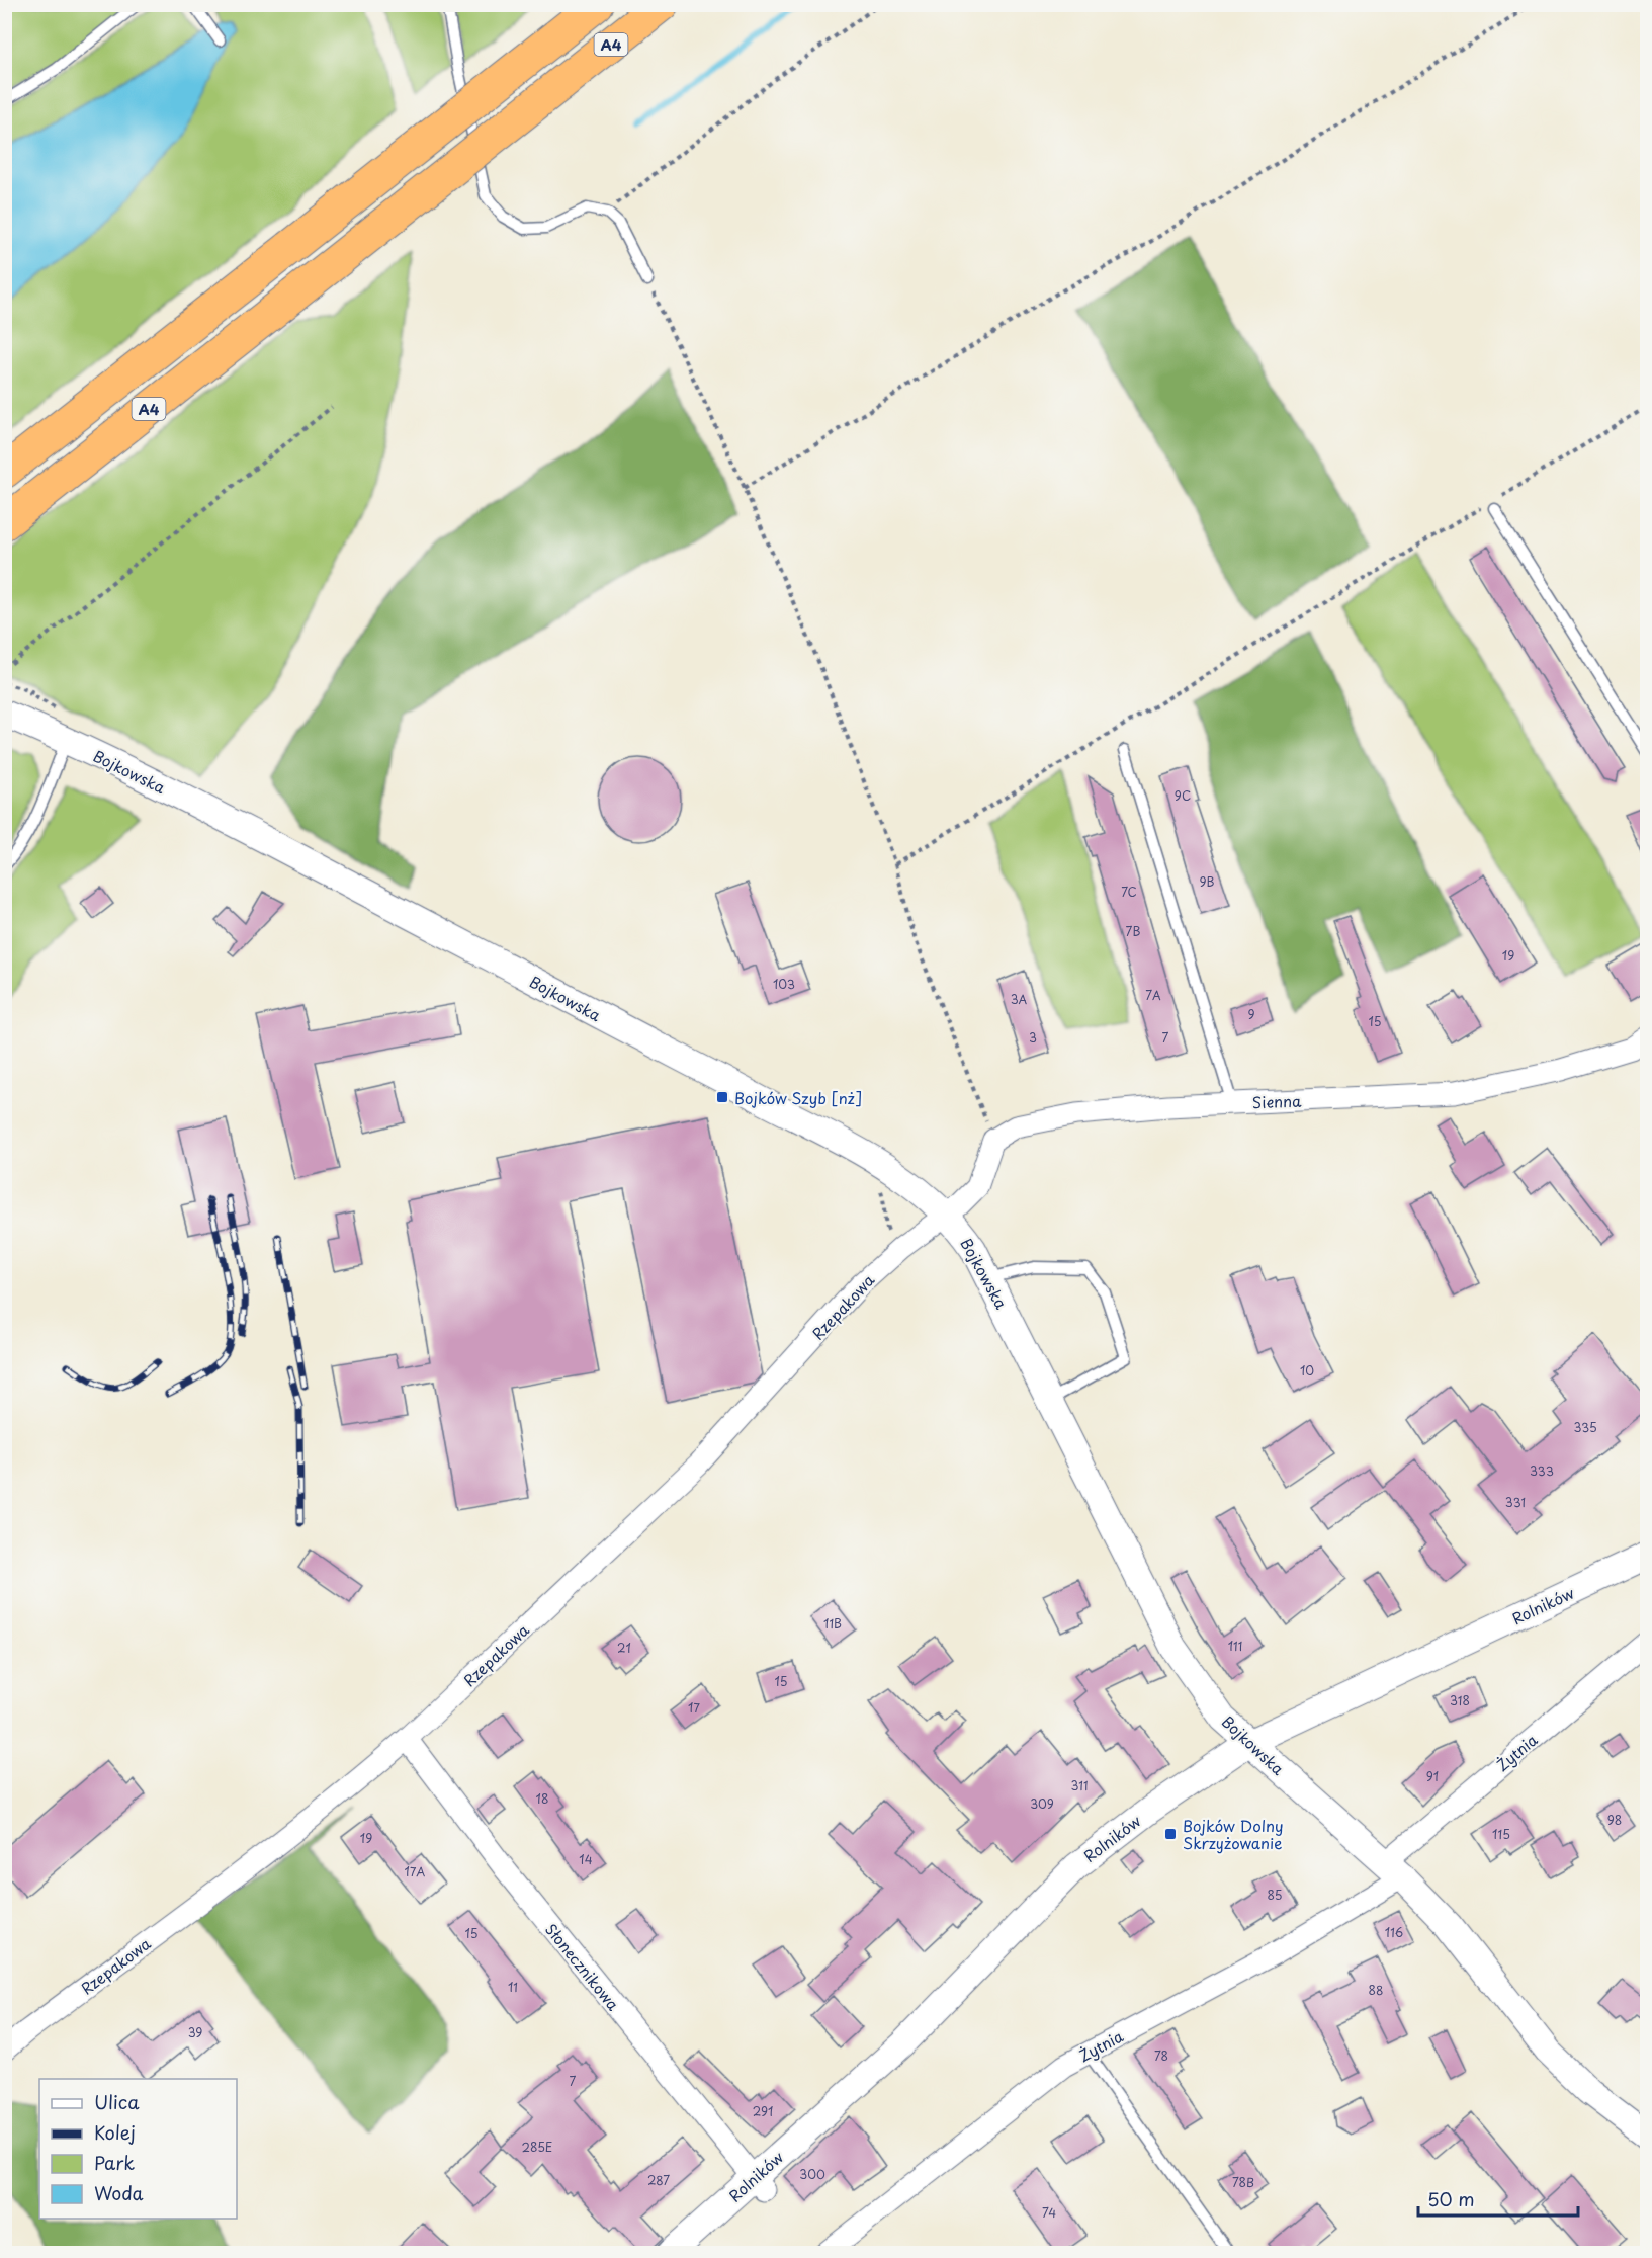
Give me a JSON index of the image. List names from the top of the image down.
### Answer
{
  "streets": {
    "highway": ["A4"],
    "street": [
      "Bojkowska",
      "Sienna",
      "Rzepakowa",
      "Rolników",
      "Żytnia",
      "Słonecznikowa"
    ]
  },
  "crossings": [
    ["Bojkowska", "Rzepakowa"],
    ["Bojkowska", "Rolników"],
    ["Bojkowska", "Żytnia"],
    ["Rzepakowa", "Słonecznikowa"],
    ["Rolników", "Słonecznikowa"]
  ],
  "places": {
    "transit": ["Bojków Szyb [nż]", "Bojków Dolny Skrzyżowanie"]
  },
  "house_numbers": [
    "9C",
    "9B",
    "7C",
    "7B",
    "19",
    "103",
    "7A",
    "3A",
    "9",
    "15",
    "3",
    "7",
    "10",
    "335",
    "333",
    "331",
    "11B",
    "111",
    "21",
    "15",
    "318",
    "17",
    "91",
    "311",
    "18",
    "309",
    "98",
    "115",
    "19",
    "14",
    "17A",
    "85",
    "116",
    "15",
    "11",
    "88",
    "39",
    "78",
    "7",
    "291",
    "285E",
    "300",
    "287",
    "78B",
    "74"
  ],
  "legend": [
    "Ulica",
    "Kolej",
    "Park",
    "Woda"
  ],
  "scale_bar": "50 m"
}
